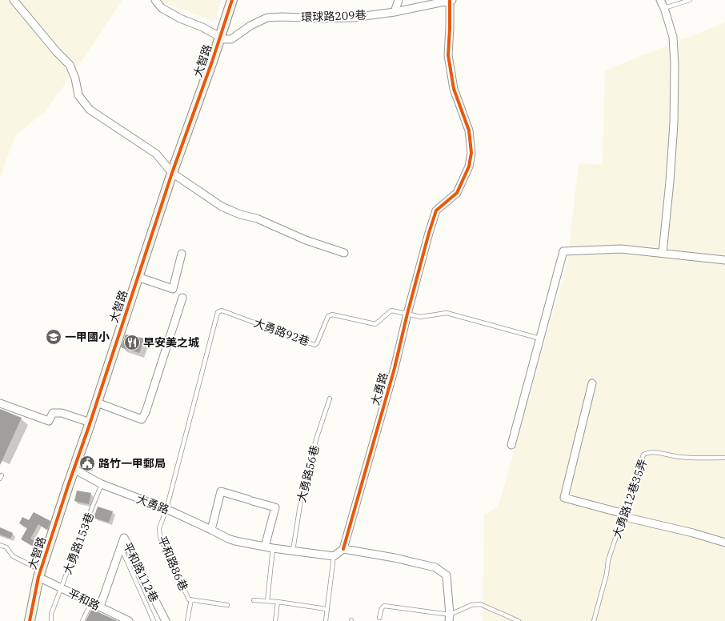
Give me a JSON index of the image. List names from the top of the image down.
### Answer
{
  "streets": {
    "street": [
      "環球路209巷",
      "大智路",
      "大勇路",
      "平和路112巷",
      "平和路"
    ],
    "lane": [
      "大勇路92巷",
      "大勇路56巷",
      "大勇路12巷35弄",
      "大勇路153巷",
      "平和路86巷"
    ]
  },
  "crossings": [
    ["環球路209巷", "大智路"],
    ["環球路209巷", "大勇路"],
    ["大智路", "大勇路"],
    ["大智路", "平和路"],
    ["大勇路92巷", "大勇路"],
    ["大勇路92巷", "平和路86巷"],
    ["大勇路", "大勇路56巷"],
    ["大勇路", "大勇路153巷"],
    ["大勇路", "平和路86巷"],
    ["大勇路153巷", "平和路"],
    ["平和路112巷", "平和路"]
  ],
  "places": {
    "school or university": ["一甲國小"],
    "restaurant": ["早安美之城"],
    "public building": ["路竹一甲郵局"]
  }
}
